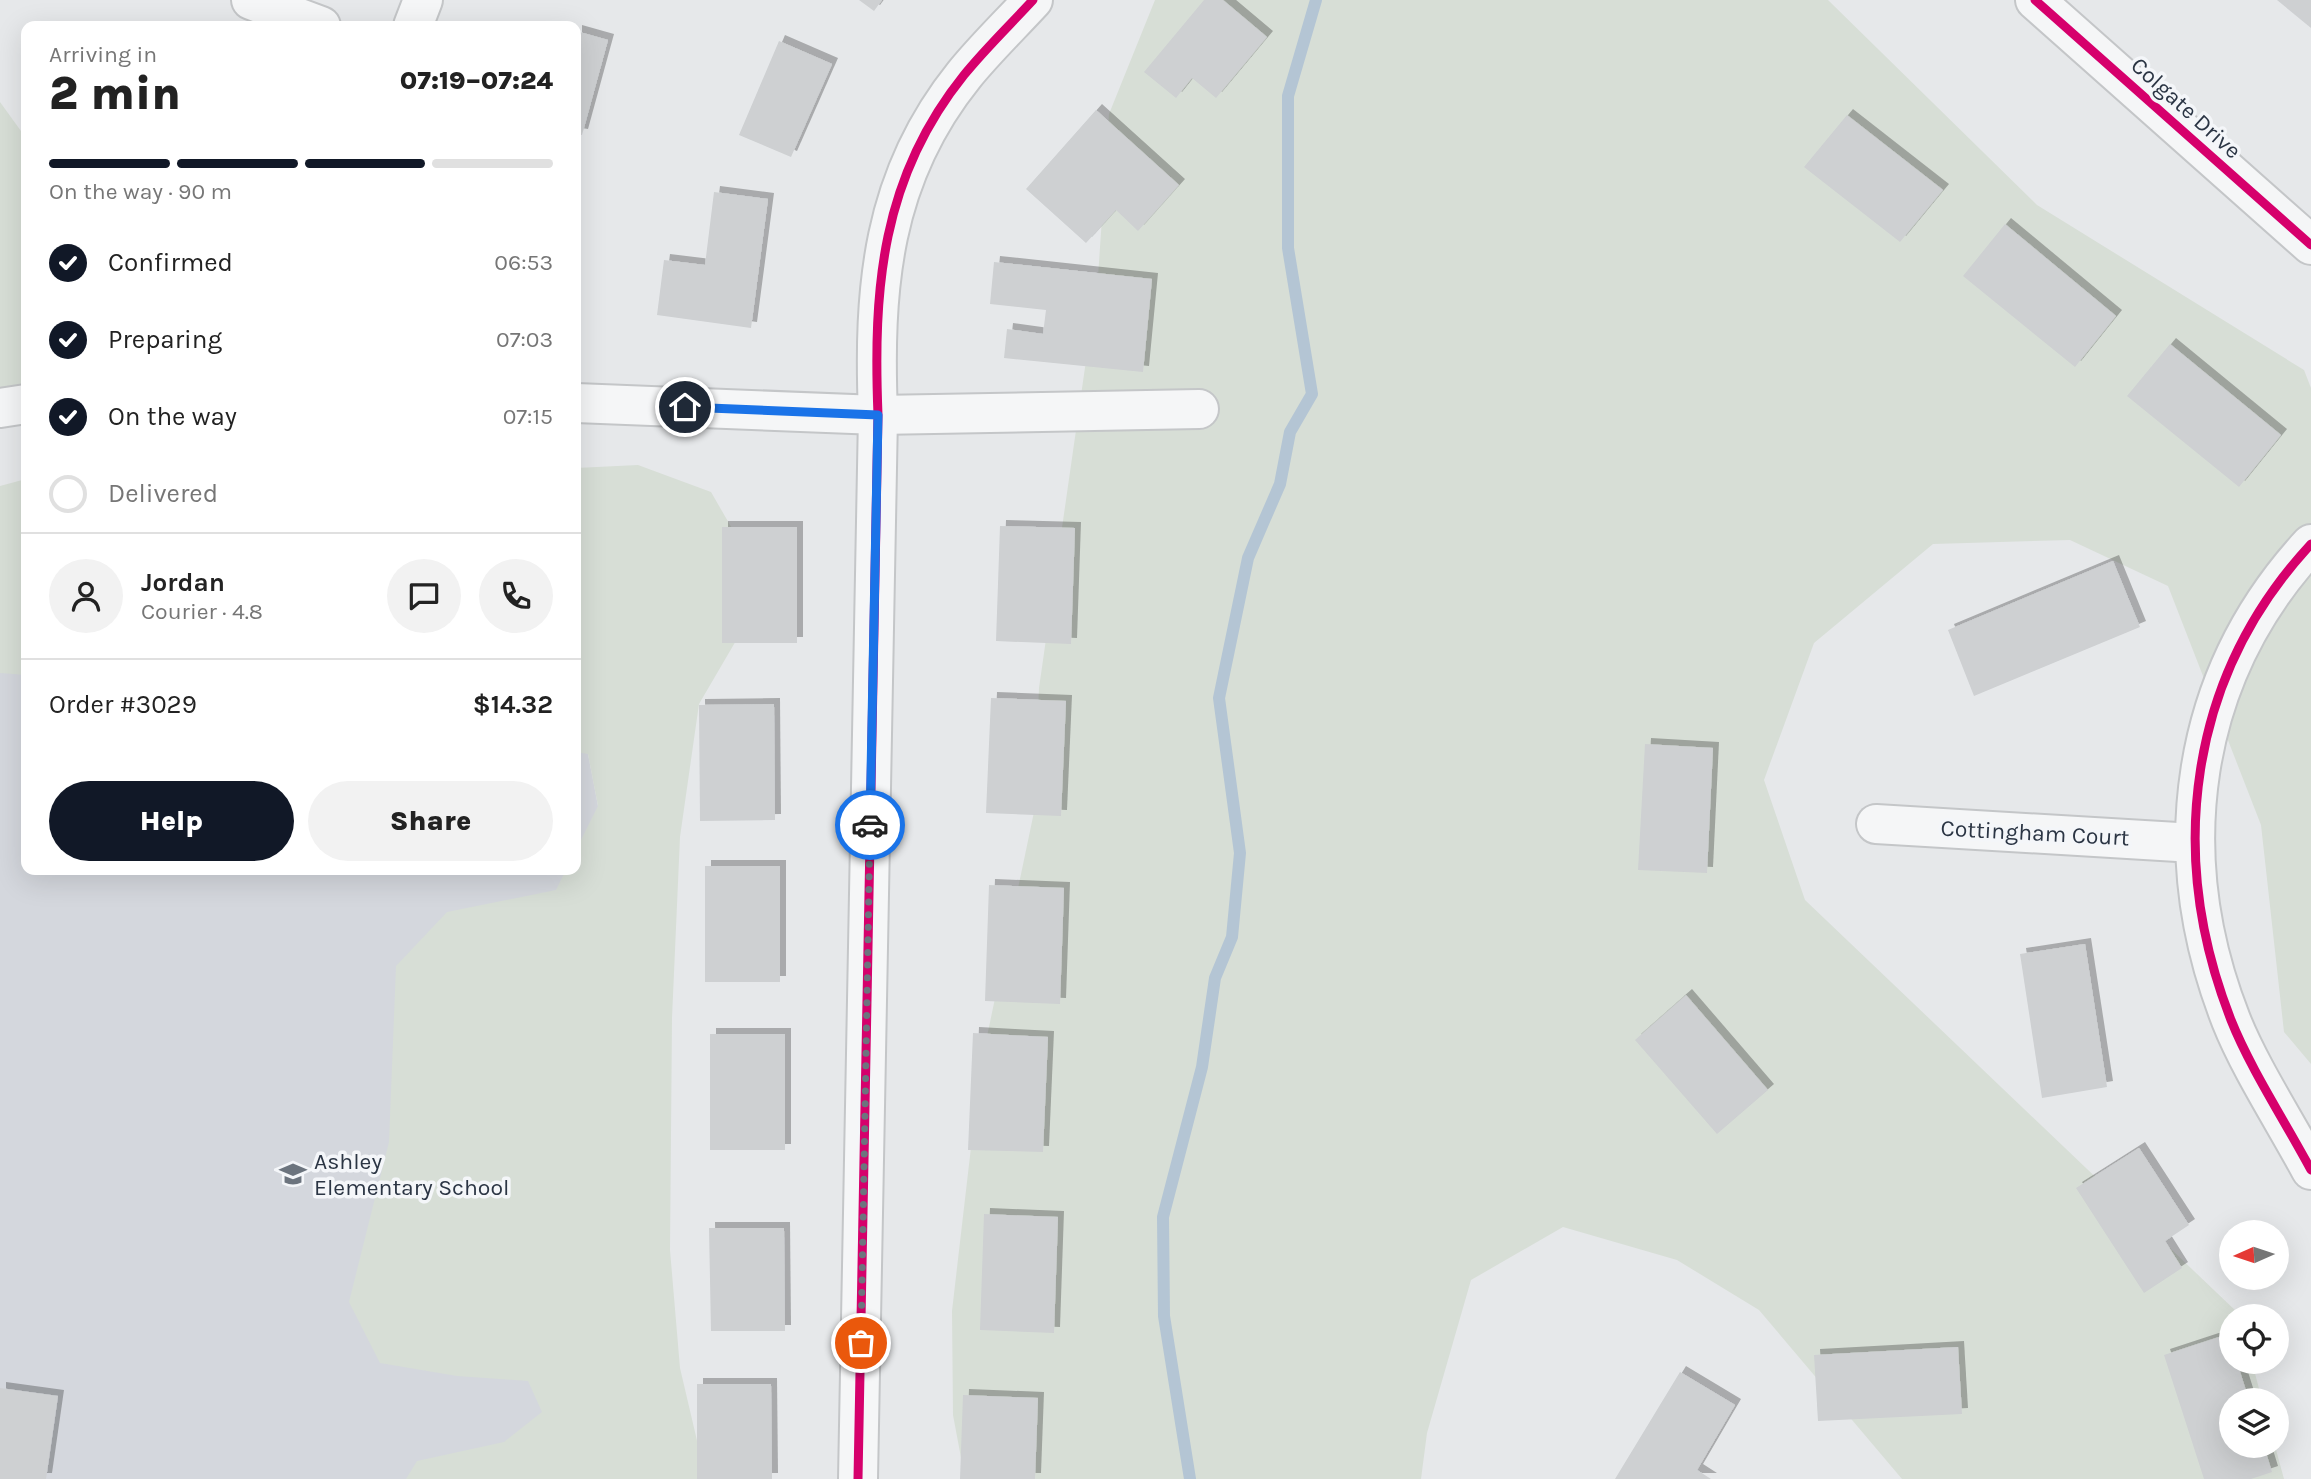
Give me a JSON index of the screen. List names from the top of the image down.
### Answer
{
  "streets": {
    "street": ["Colgate Drive", "Cottingham Court"]
  },
  "places": {
    "school or university": ["Ashley Elementary School"]
  },
  "north": "left",
  "page": {
    "heading": ["2 min", "Arriving in", "07:19–07:24"],
    "panel": [
      "Jordan",
      "Courier · 4.8",
      "Order #3029",
      "$14.32"
    ],
    "bar": "On the way · 90 m",
    "list": [
      ["Confirmed", "06:53"],
      ["Preparing", "07:03"],
      ["On the way", "07:15"],
      "Delivered"
    ],
    "buttons": ["Help", "Share"]
  }
}
